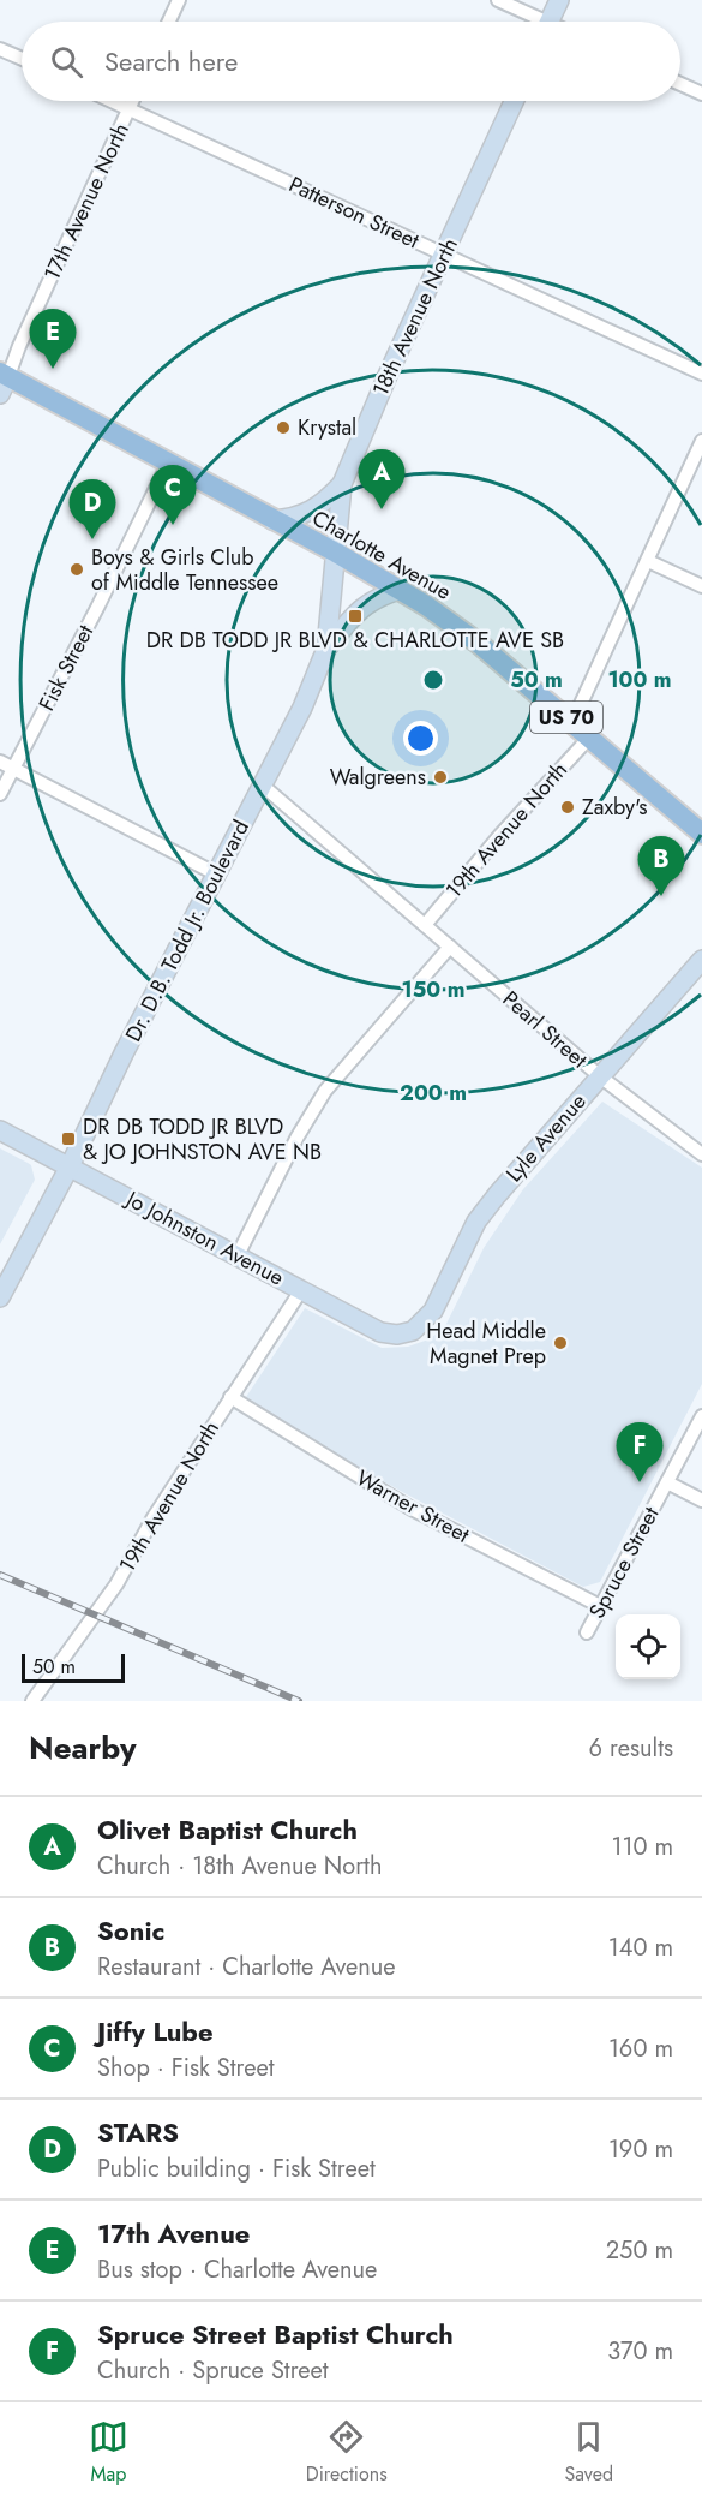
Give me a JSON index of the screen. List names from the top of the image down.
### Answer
{
  "streets": {
    "main road": [
      "18th Avenue North",
      "Charlotte Avenue",
      "US 70",
      "Dr. D.B. Todd Jr. Boulevard",
      "Lyle Avenue",
      "Jo Johnston Avenue"
    ],
    "street": [
      "17th Avenue North",
      "Patterson Street",
      "Fisk Street",
      "19th Avenue North",
      "Pearl Street",
      "Warner Street",
      "Spruce Street"
    ]
  },
  "crossings": [
    ["17th Avenue North", "Patterson Street"],
    ["17th Avenue North", "Charlotte Avenue"],
    ["Patterson Street", "18th Avenue North"],
    ["18th Avenue North", "Charlotte Avenue"],
    ["18th Avenue North", "Dr. D.B. Todd Jr. Boulevard"],
    ["Charlotte Avenue", "Fisk Street"],
    ["Charlotte Avenue", "19th Avenue North"],
    ["Charlotte Avenue", "Dr. D.B. Todd Jr. Boulevard"],
    ["19th Avenue North", "Pearl Street"],
    ["19th Avenue North", "Jo Johnston Avenue"],
    ["19th Avenue North", "Warner Street"],
    ["Dr. D.B. Todd Jr. Boulevard", "Pearl Street"],
    ["Dr. D.B. Todd Jr. Boulevard", "Jo Johnston Avenue"],
    ["Pearl Street", "Lyle Avenue"],
    ["Lyle Avenue", "Jo Johnston Avenue"],
    ["Warner Street", "Spruce Street"]
  ],
  "places": {
    "other": [
      "Krystal",
      "Boys & Girls Club of Middle Tennessee",
      "Walgreens",
      "Zaxby's",
      "Head Middle Magnet Prep"
    ],
    "transit": ["DR DB TODD JR BLVD & CHARLOTTE AVE SB", "DR DB TODD JR BLVD & JO JOHNSTON AVE NB"]
  },
  "scale_bar": "50 m",
  "page": {
    "search": "Search here",
    "pins": [
      "E",
      "A",
      "C",
      "D",
      "B",
      "F"
    ],
    "scale": "50 m",
    "heading": ["Nearby", "6 results"],
    "list": [
      {
        "mark": "A",
        "name": "Olivet Baptist Church",
        "note": "Church · 18th Avenue North",
        "value": "110 m"
      },
      {
        "mark": "B",
        "name": "Sonic",
        "note": "Restaurant · Charlotte Avenue",
        "value": "140 m"
      },
      {
        "mark": "C",
        "name": "Jiffy Lube",
        "note": "Shop · Fisk Street",
        "value": "160 m"
      },
      {
        "mark": "D",
        "name": "STARS",
        "note": "Public building · Fisk Street",
        "value": "190 m"
      },
      {
        "mark": "E",
        "name": "17th Avenue",
        "note": "Bus stop · Charlotte Avenue",
        "value": "250 m"
      },
      {
        "mark": "F",
        "name": "Spruce Street Baptist Church",
        "note": "Church · Spruce Street",
        "value": "370 m"
      }
    ],
    "nav": ["Map", "Directions", "Saved"]
  },
  "rings": [
    "50 m",
    "100 m",
    "150 m",
    "200 m"
  ]
}
